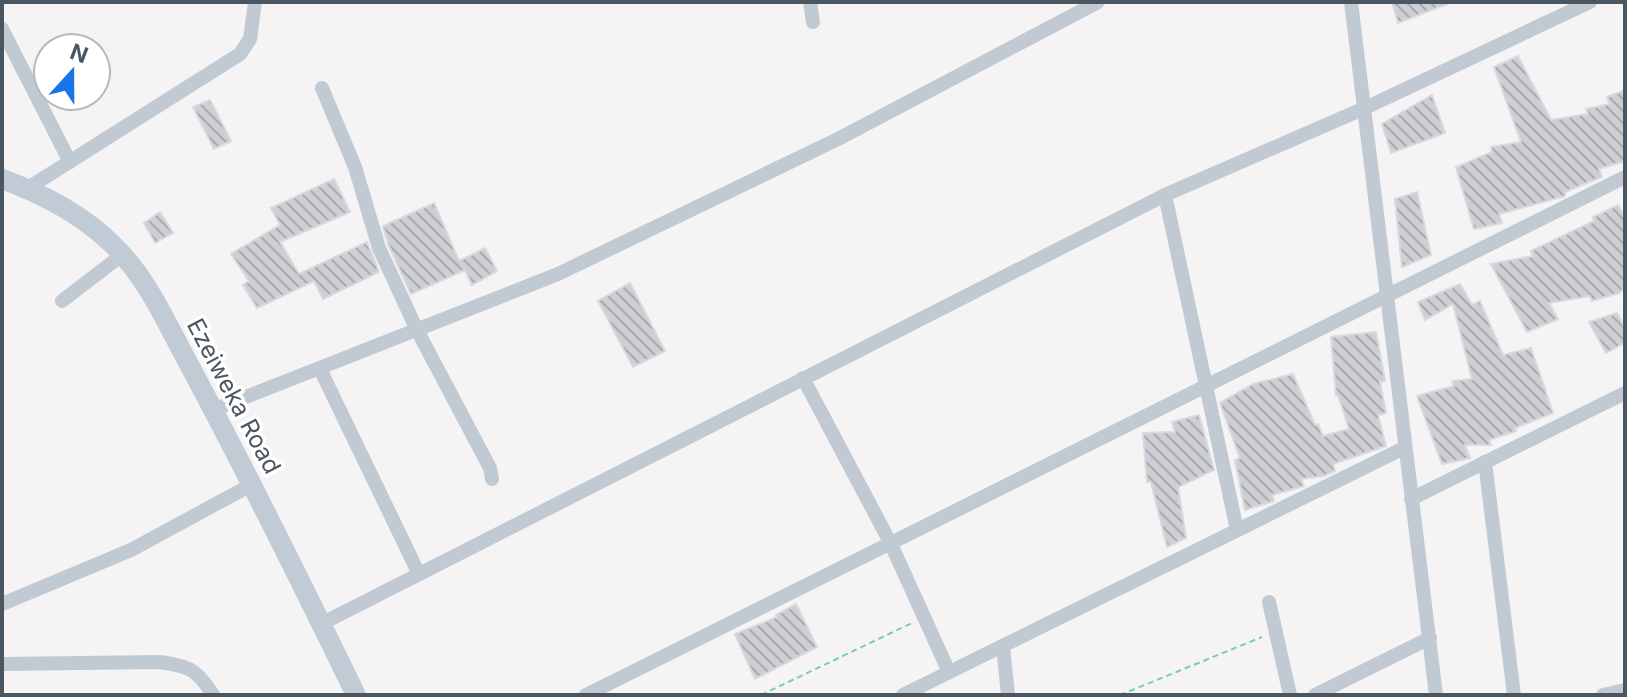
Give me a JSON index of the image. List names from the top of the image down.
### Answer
{
  "streets": {
    "main road": ["Ezeiweka Road"]
  },
  "north": "top"
}
